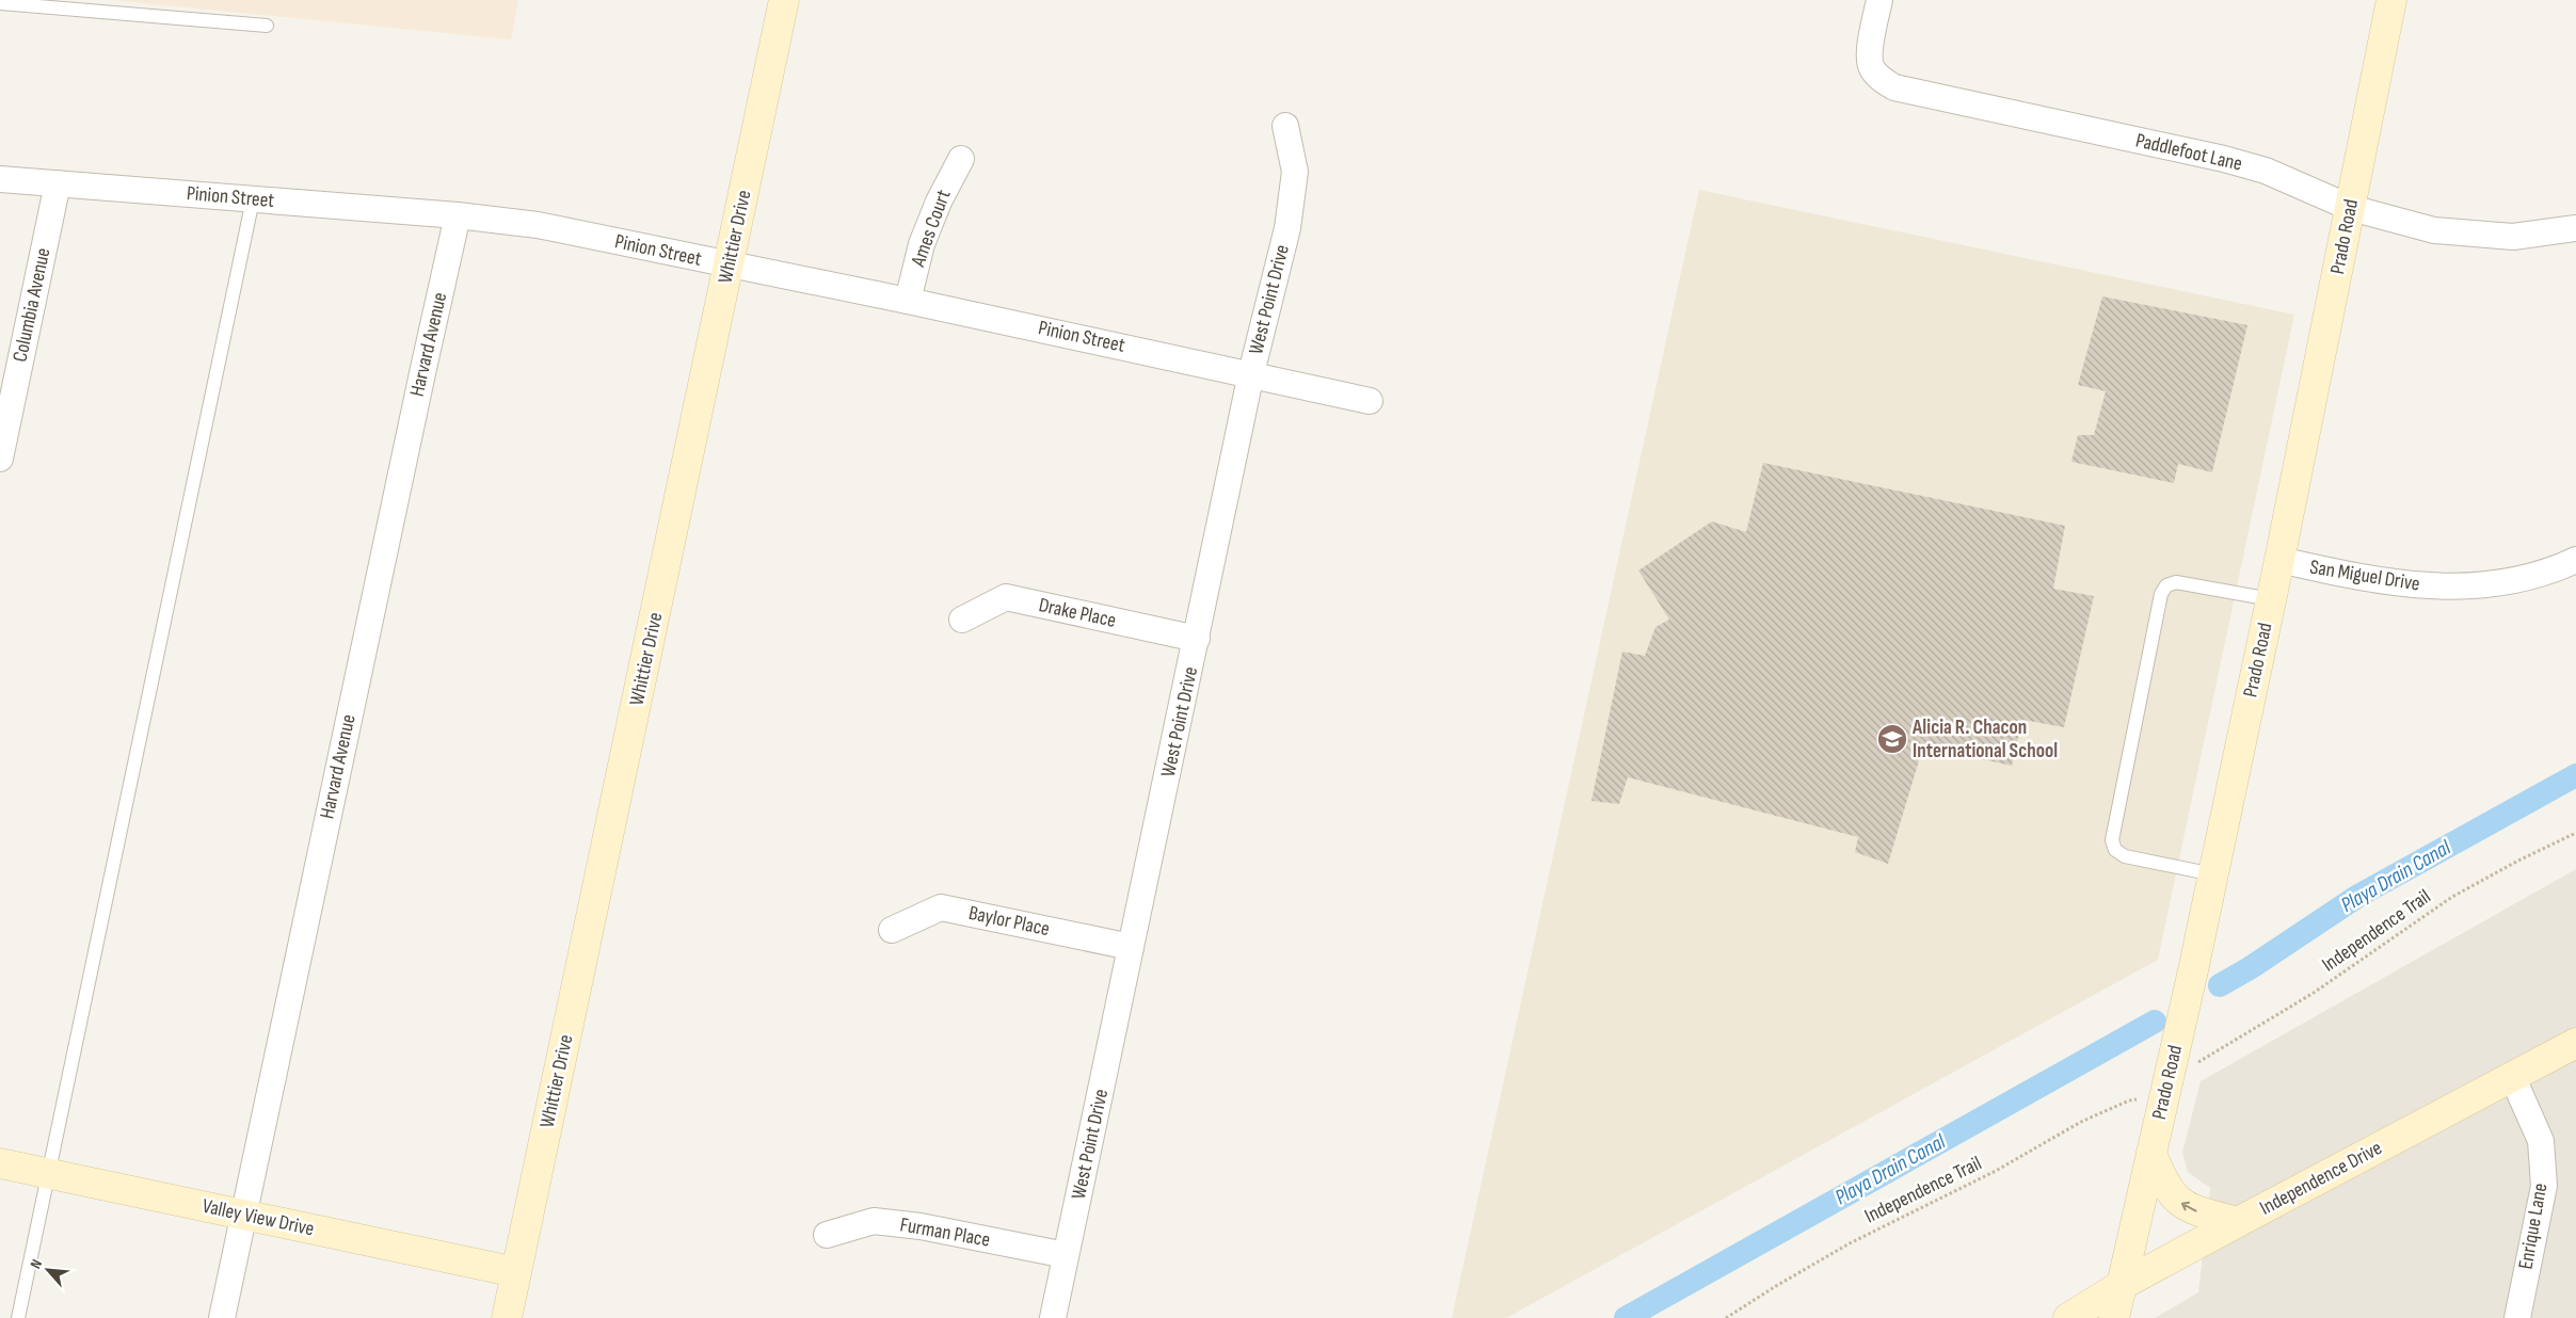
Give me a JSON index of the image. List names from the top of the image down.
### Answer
{
  "streets": {
    "street": [
      "Paddlefoot Lane",
      "Pinion Street",
      "Ames Court",
      "Whittier Drive",
      "Prado Road",
      "West Point Drive",
      "Columbia Avenue",
      "Harvard Avenue",
      "San Miguel Drive",
      "Drake Place",
      "Baylor Place",
      "Independence Drive",
      "Valley View Drive",
      "Enrique Lane",
      "Furman Place"
    ],
    "path": ["Independence Trail"]
  },
  "crossings": [
    ["Paddlefoot Lane", "Prado Road"],
    ["Pinion Street", "Ames Court"],
    ["Pinion Street", "Whittier Drive"],
    ["Pinion Street", "West Point Drive"],
    ["Pinion Street", "Columbia Avenue"],
    ["Pinion Street", "Harvard Avenue"],
    ["Whittier Drive", "Valley View Drive"],
    ["Prado Road", "San Miguel Drive"],
    ["Prado Road", "Independence Trail"],
    ["Prado Road", "Independence Drive"],
    ["West Point Drive", "Drake Place"],
    ["West Point Drive", "Baylor Place"],
    ["West Point Drive", "Furman Place"],
    ["Harvard Avenue", "Valley View Drive"],
    ["Independence Drive", "Enrique Lane"]
  ],
  "water": ["Playa Drain Canal"],
  "places": {
    "school or university": ["Alicia R. Chacon International School"]
  },
  "north": "top left"
}
